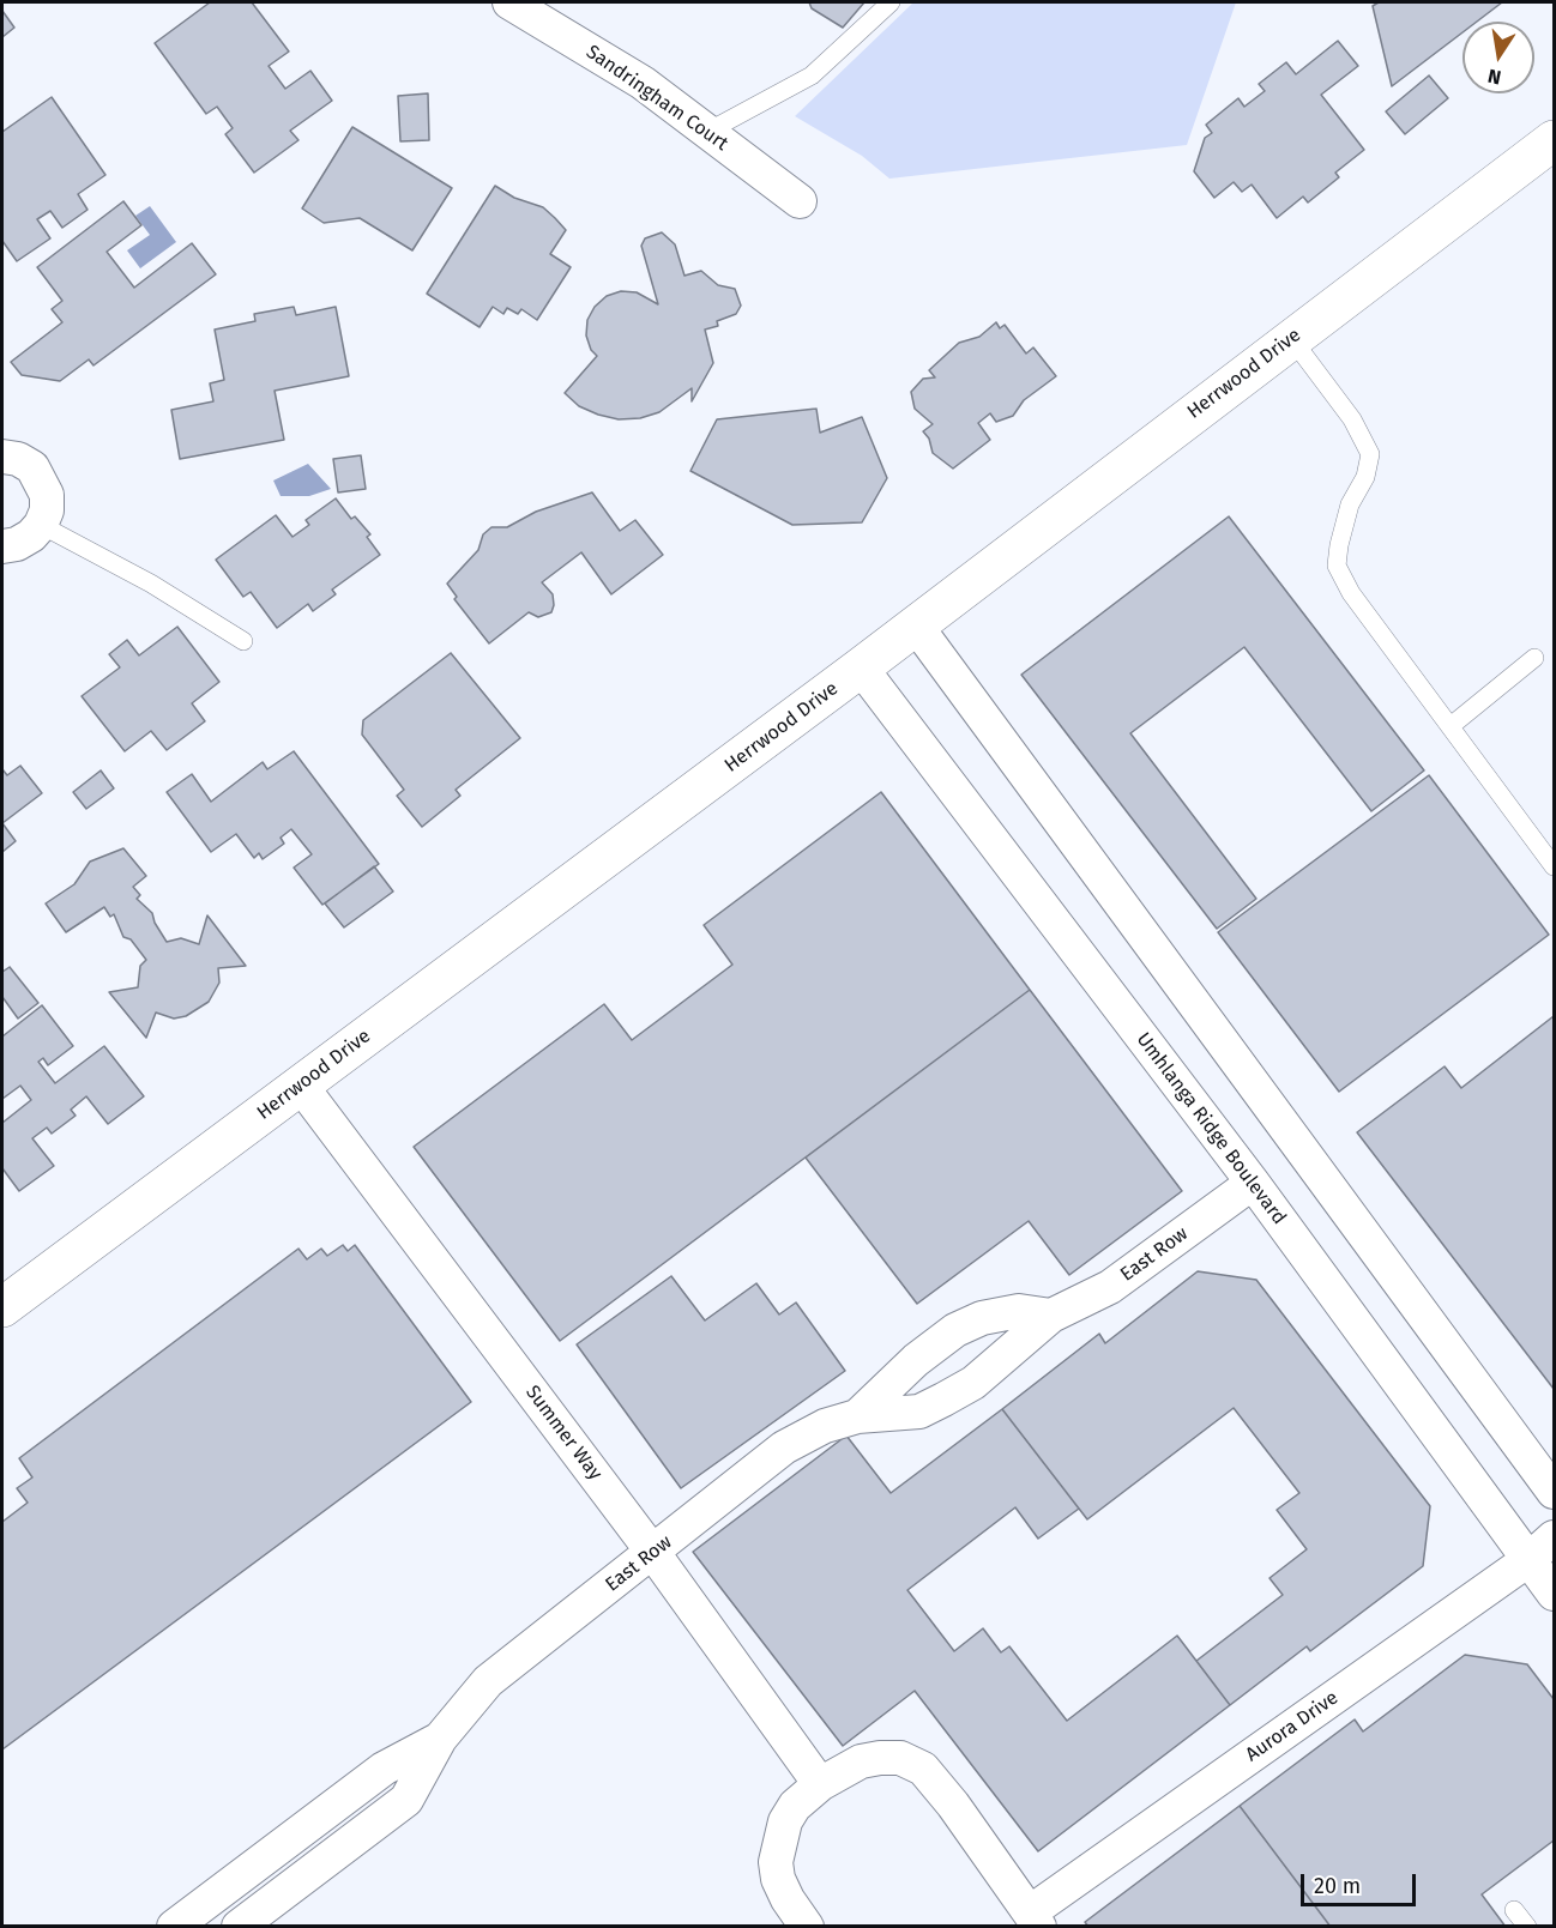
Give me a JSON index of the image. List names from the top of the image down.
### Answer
{
  "streets": {
    "street": [
      "Sandringham Court",
      "Herrwood Drive",
      "Umhlanga Ridge Boulevard",
      "East Row",
      "Summer Way",
      "Aurora Drive"
    ]
  },
  "crossings": [
    ["Herrwood Drive", "Umhlanga Ridge Boulevard"],
    ["Herrwood Drive", "Summer Way"],
    ["Umhlanga Ridge Boulevard", "East Row"],
    ["Umhlanga Ridge Boulevard", "Aurora Drive"],
    ["East Row", "Summer Way"]
  ],
  "scale_bar": "20 m",
  "north": "bottom"
}
